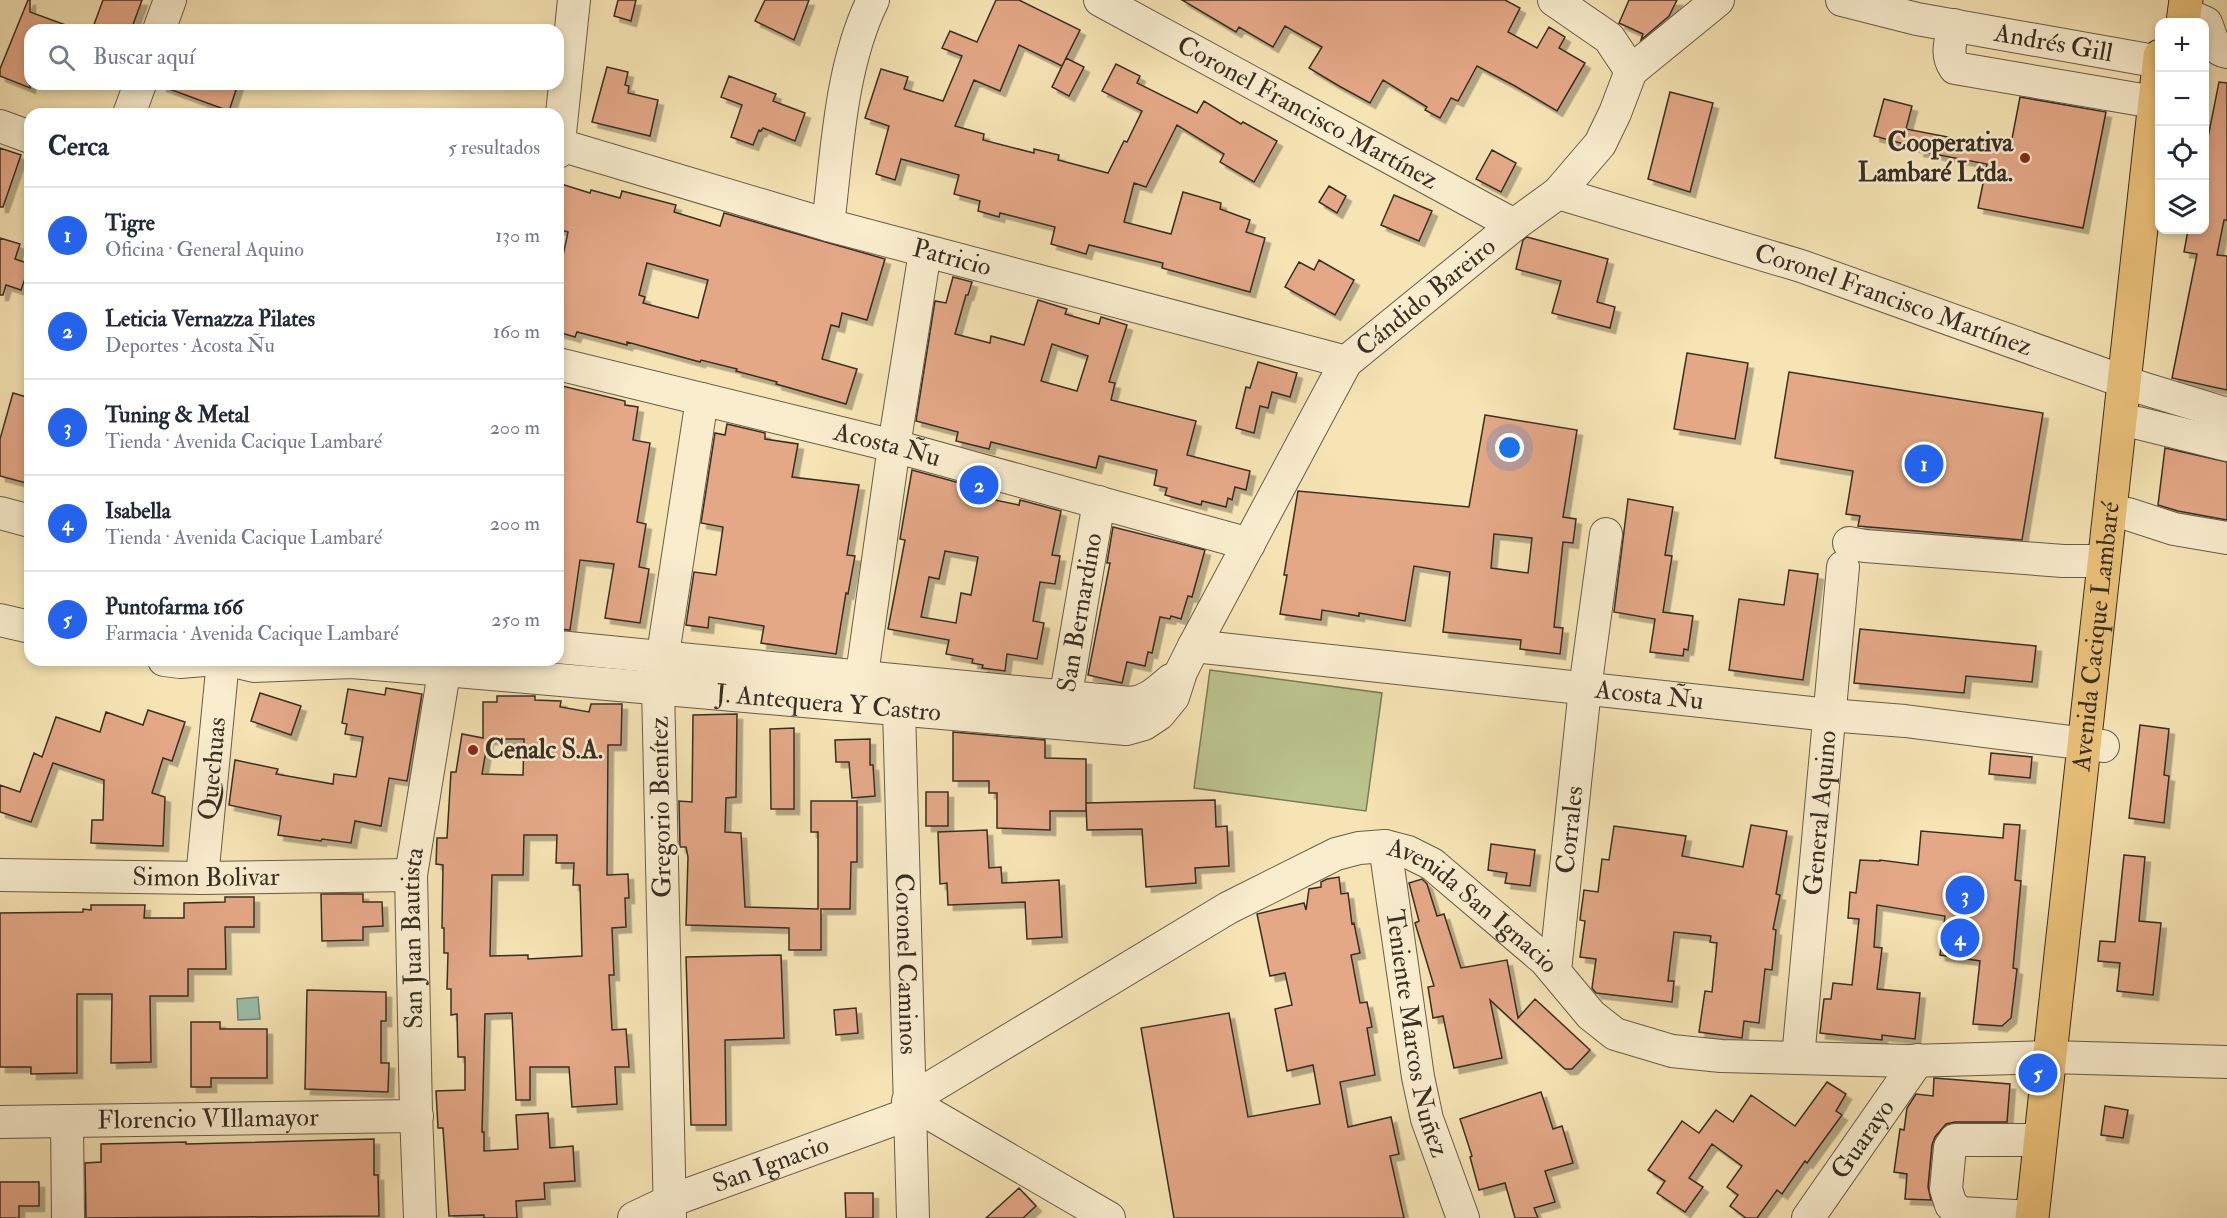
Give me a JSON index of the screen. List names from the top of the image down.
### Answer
{
  "streets": {
    "main road": ["Avenida Cacique Lambaré"],
    "street": [
      "Andrés Gill",
      "Coronel Francisco Martínez",
      "Patricio",
      "Cándido Bareiro",
      "Acosta Ñu",
      "San Bernardino",
      "J. Antequera Y Castro",
      "Quechuas",
      "Gregorio Benítez",
      "General Aquino",
      "Corrales",
      "Simon Bolivar",
      "Avenida San Ignacio",
      "San Juan Bautista",
      "Coronel Caminos",
      "Teniente Marcos Nuñez",
      "Florencio VIllamayor",
      "Guarayo",
      "San Ignacio"
    ]
  },
  "crossings": [
    ["Coronel Francisco Martínez", "Cándido Bareiro"],
    ["Coronel Francisco Martínez", "Avenida Cacique Lambaré"],
    ["Patricio", "Cándido Bareiro"],
    ["Cándido Bareiro", "Acosta Ñu"],
    ["Cándido Bareiro", "J. Antequera Y Castro"],
    ["Acosta Ñu", "San Bernardino"],
    ["Acosta Ñu", "Avenida Cacique Lambaré"],
    ["Acosta Ñu", "J. Antequera Y Castro"],
    ["Acosta Ñu", "Gregorio Benítez"],
    ["Acosta Ñu", "General Aquino"],
    ["Acosta Ñu", "Corrales"],
    ["San Bernardino", "J. Antequera Y Castro"],
    ["Avenida Cacique Lambaré", "General Aquino"],
    ["Avenida Cacique Lambaré", "Avenida San Ignacio"],
    ["J. Antequera Y Castro", "Gregorio Benítez"],
    ["J. Antequera Y Castro", "Coronel Caminos"],
    ["Quechuas", "Simon Bolivar"],
    ["Gregorio Benítez", "San Ignacio"],
    ["General Aquino", "Avenida San Ignacio"],
    ["Corrales", "Avenida San Ignacio"],
    ["Simon Bolivar", "San Juan Bautista"],
    ["Avenida San Ignacio", "Coronel Caminos"],
    ["Avenida San Ignacio", "Teniente Marcos Nuñez"],
    ["Avenida San Ignacio", "Guarayo"],
    ["Avenida San Ignacio", "San Ignacio"],
    ["San Juan Bautista", "Florencio VIllamayor"],
    ["Coronel Caminos", "San Ignacio"]
  ],
  "places": ["Cooperativa Lambaré Ltda.", "Cenalc S.A."],
  "page": {
    "map_buttons": ["+", "−"],
    "search": "Buscar aquí",
    "heading": ["Cerca", "5 resultados"],
    "list": [
      {
        "mark": "1",
        "name": "Tigre",
        "note": "Oficina · General Aquino",
        "value": "130 m"
      },
      {
        "mark": "2",
        "name": "Leticia Vernazza Pilates",
        "note": "Deportes · Acosta Ñu",
        "value": "160 m"
      },
      {
        "mark": "3",
        "name": "Tuning & Metal",
        "note": "Tienda · Avenida Cacique Lambaré",
        "value": "200 m"
      },
      {
        "mark": "4",
        "name": "Isabella",
        "note": "Tienda · Avenida Cacique Lambaré",
        "value": "200 m"
      },
      {
        "mark": "5",
        "name": "Puntofarma 166",
        "note": "Farmacia · Avenida Cacique Lambaré",
        "value": "250 m"
      }
    ],
    "pins": [
      "1",
      "2",
      "3",
      "4",
      "5"
    ]
  }
}
